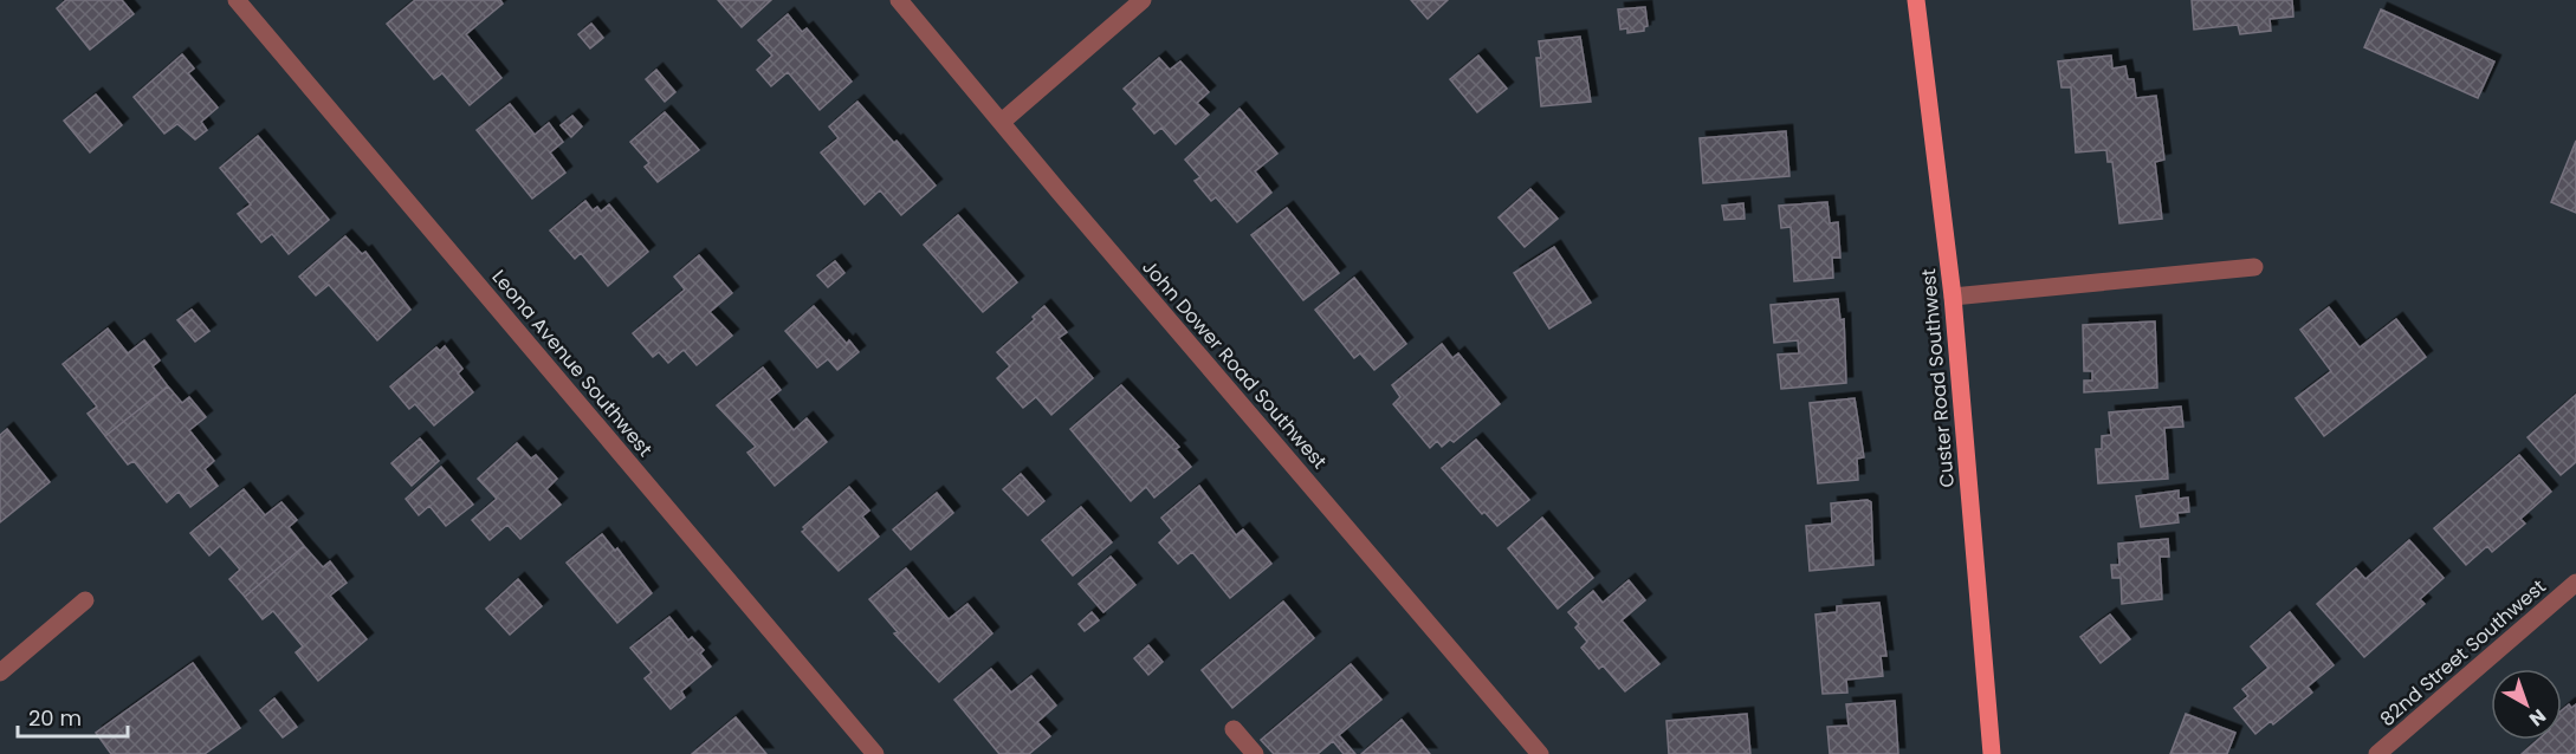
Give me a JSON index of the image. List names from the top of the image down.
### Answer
{
  "streets": {
    "main road": ["Custer Road Southwest"],
    "street": ["Leona Avenue Southwest", "John Dower Road Southwest", "82nd Street Southwest"]
  },
  "scale_bar": "20 m",
  "north": "bottom right"
}
